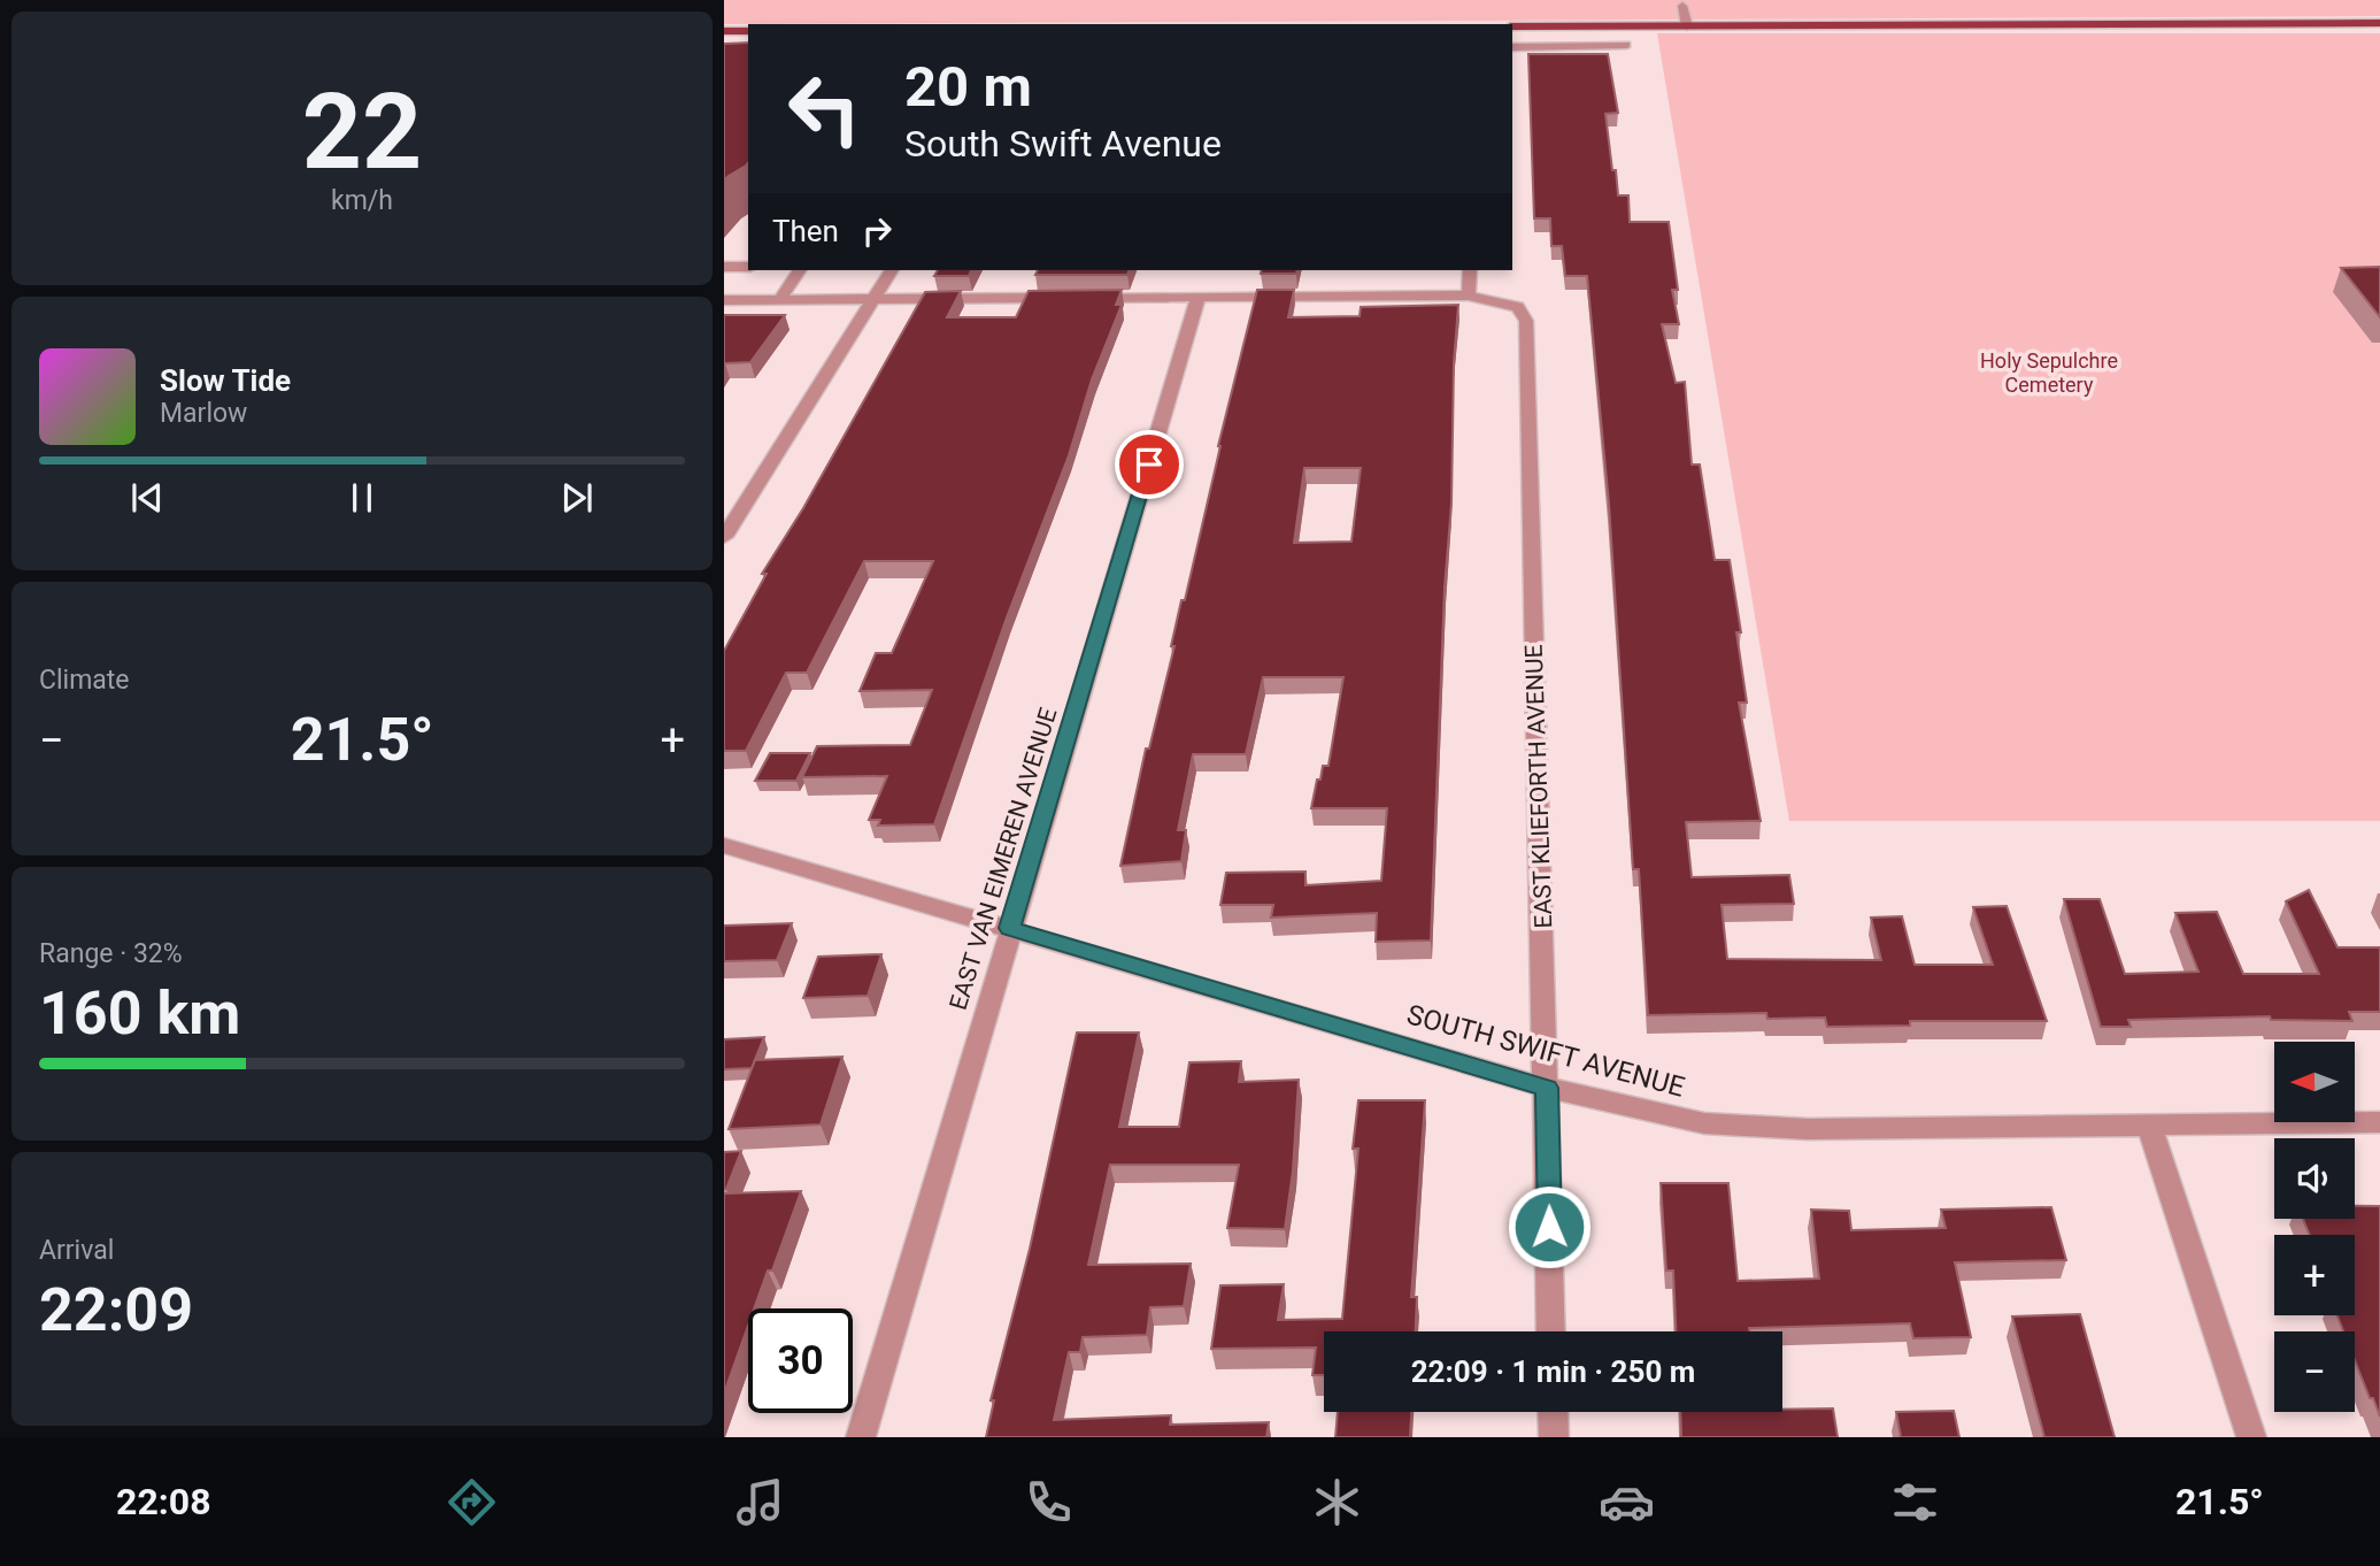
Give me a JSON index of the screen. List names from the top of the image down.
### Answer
{
  "streets": {
    "street": ["EAST KLIEFORTH AVENUE", "EAST VAN EIMEREN AVENUE", "SOUTH SWIFT AVENUE"]
  },
  "crossings": [
    ["EAST KLIEFORTH AVENUE", "EAST VAN EIMEREN AVENUE"],
    ["EAST KLIEFORTH AVENUE", "SOUTH SWIFT AVENUE"],
    ["EAST VAN EIMEREN AVENUE", "SOUTH SWIFT AVENUE"]
  ],
  "parks": ["Holy Sepulchre Cemetery"],
  "north": "left",
  "page": {
    "tile": [
      ["22", "km/h"],
      "Climate",
      ["Range · 32%", "160 km"],
      ["Arrival", "22:09"]
    ],
    "turn": ["20 m", "South Swift Avenue"],
    "then": "Then",
    "song": ["Slow Tide", "Marlow"],
    "heat": ["−", "21.5°", "+"],
    "map_buttons": ["+", "−"],
    "limit": "30",
    "trip": "22:09 · 1 min · 250 m",
    "tabs": ["22:08", "21.5°"]
  }
}
